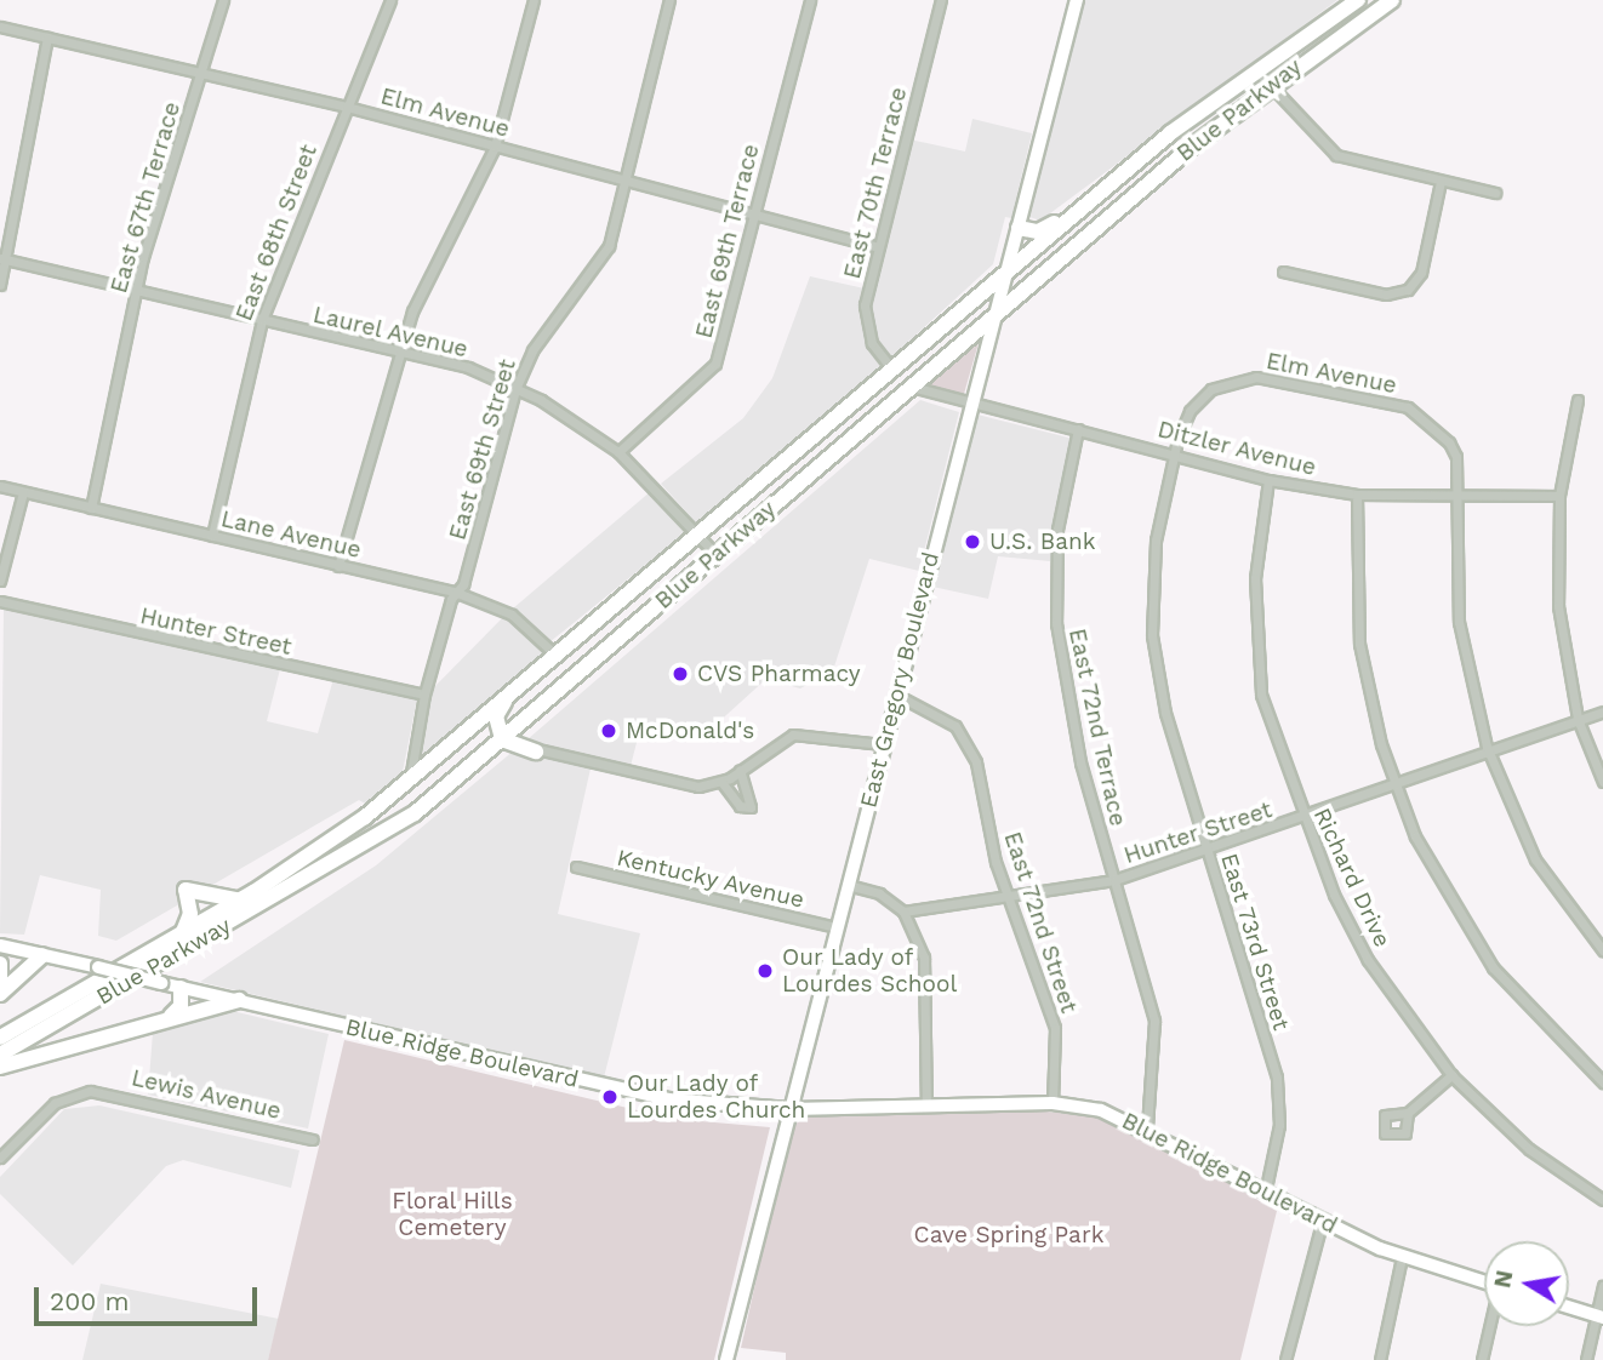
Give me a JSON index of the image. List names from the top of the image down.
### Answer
{
  "streets": {
    "highway": ["Blue Parkway"],
    "main road": ["East Gregory Boulevard", "Blue Ridge Boulevard"],
    "street": [
      "Elm Avenue",
      "East 70th Terrace",
      "East 67th Terrace",
      "East 68th Street",
      "East 69th Terrace",
      "Laurel Avenue",
      "Ditzler Avenue",
      "East 69th Street",
      "Lane Avenue",
      "Hunter Street",
      "East 72nd Terrace",
      "Richard Drive",
      "Kentucky Avenue",
      "East 72nd Street",
      "East 73rd Street",
      "Lewis Avenue"
    ]
  },
  "crossings": [
    ["Blue Parkway", "East 70th Terrace"],
    ["Blue Parkway", "Laurel Avenue"],
    ["Blue Parkway", "Ditzler Avenue"],
    ["Blue Parkway", "East 69th Street"],
    ["Blue Parkway", "Lane Avenue"],
    ["Blue Parkway", "East Gregory Boulevard"],
    ["Elm Avenue", "East 70th Terrace"],
    ["Elm Avenue", "East 67th Terrace"],
    ["Elm Avenue", "East 68th Street"],
    ["Elm Avenue", "East 69th Terrace"],
    ["Elm Avenue", "Ditzler Avenue"],
    ["Elm Avenue", "East 69th Street"],
    ["Elm Avenue", "Hunter Street"],
    ["Elm Avenue", "East 73rd Street"],
    ["East 67th Terrace", "Laurel Avenue"],
    ["East 67th Terrace", "Lane Avenue"],
    ["East 68th Street", "Laurel Avenue"],
    ["East 68th Street", "Lane Avenue"],
    ["East 69th Terrace", "Laurel Avenue"],
    ["Laurel Avenue", "East 69th Street"],
    ["Ditzler Avenue", "East Gregory Boulevard"],
    ["Ditzler Avenue", "East 72nd Terrace"],
    ["Ditzler Avenue", "Richard Drive"],
    ["Ditzler Avenue", "East 73rd Street"],
    ["East 69th Street", "Lane Avenue"],
    ["East 69th Street", "Hunter Street"],
    ["Hunter Street", "East 72nd Terrace"],
    ["Hunter Street", "Richard Drive"],
    ["Hunter Street", "East 72nd Street"],
    ["Hunter Street", "East 73rd Street"],
    ["East Gregory Boulevard", "Kentucky Avenue"],
    ["East Gregory Boulevard", "East 72nd Street"],
    ["East Gregory Boulevard", "Blue Ridge Boulevard"],
    ["East 72nd Terrace", "Blue Ridge Boulevard"],
    ["East 72nd Street", "Blue Ridge Boulevard"],
    ["East 73rd Street", "Blue Ridge Boulevard"]
  ],
  "parks": ["Floral Hills Cemetery", "Cave Spring Park"],
  "places": [
    "U.S. Bank",
    "CVS Pharmacy",
    "McDonald's",
    "Our Lady of Lourdes School",
    "Our Lady of Lourdes Church"
  ],
  "scale_bar": "200 m",
  "north": "left"
}
